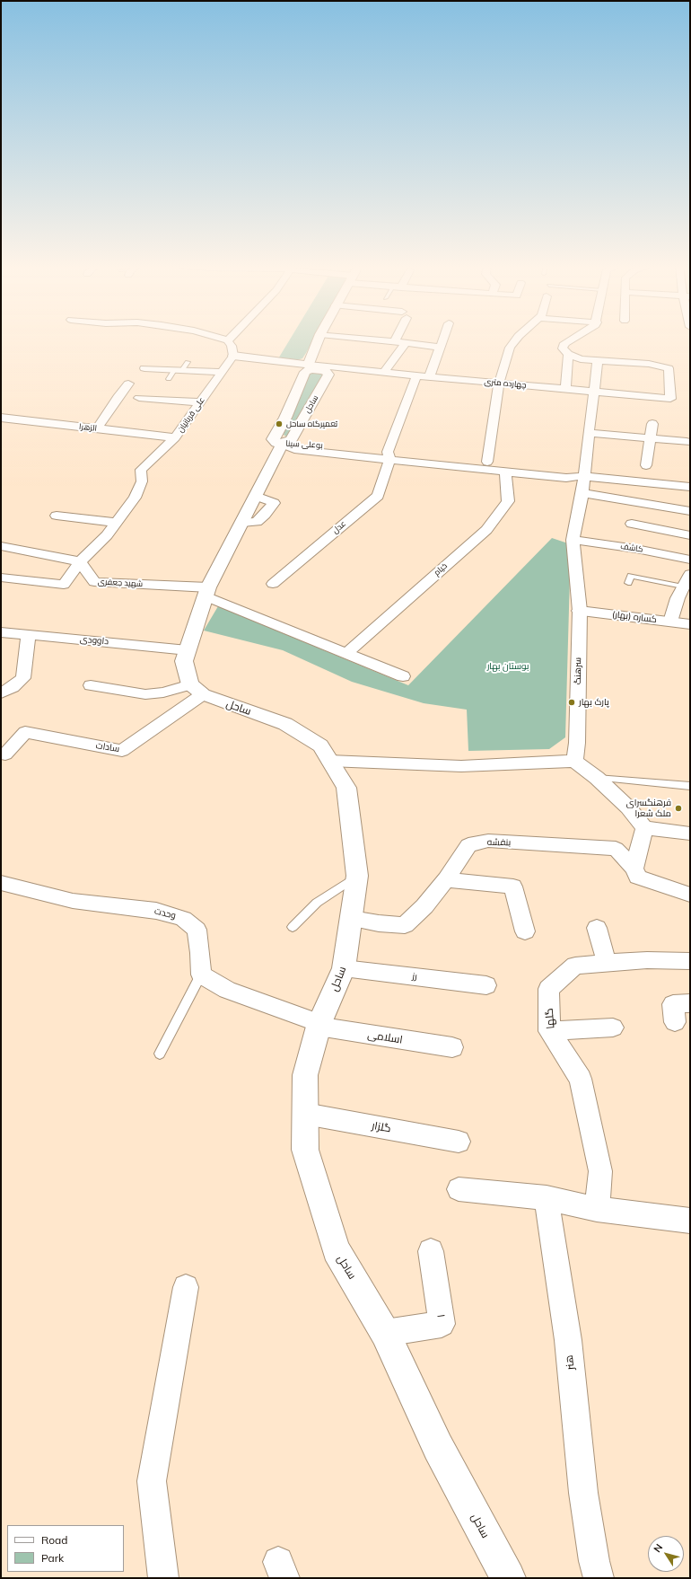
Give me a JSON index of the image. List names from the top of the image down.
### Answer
{
  "streets": {
    "street": [
      "چهارده متری",
      "ساحل",
      "علی قربانیان",
      "الزهرا",
      "بوعلی سینا",
      "عدل",
      "کاشف",
      "خیام",
      "شهید جعفری",
      "کساره (بهار)",
      "داوودی",
      "سرهنگ",
      "سادات",
      "بنفشه",
      "وحدت",
      "رز",
      "گلها",
      "اسلامی",
      "گلزار",
      "۱",
      "هنر"
    ]
  },
  "crossings": [
    ["چهارده متری", "ساحل"],
    ["چهارده متری", "علی قربانیان"],
    ["چهارده متری", "عدل"],
    ["چهارده متری", "سرهنگ"],
    ["ساحل", "بوعلی سینا"],
    ["ساحل", "شهید جعفری"],
    ["ساحل", "داوودی"],
    ["ساحل", "سادات"],
    ["ساحل", "بنفشه"],
    ["ساحل", "رز"],
    ["ساحل", "اسلامی"],
    ["ساحل", "گلزار"],
    ["ساحل", "۱"],
    ["علی قربانیان", "الزهرا"],
    ["علی قربانیان", "شهید جعفری"],
    ["بوعلی سینا", "عدل"],
    ["بوعلی سینا", "خیام"],
    ["بوعلی سینا", "سرهنگ"],
    ["کاشف", "سرهنگ"],
    ["کساره (بهار)", "سرهنگ"]
  ],
  "parks": ["بوستان بهار"],
  "places": ["تعمیرگاه ساحل", "پارک بهار", "فرهنگسرای ملک شعرا"],
  "legend": ["Road", "Park"],
  "north": "top left"
}
